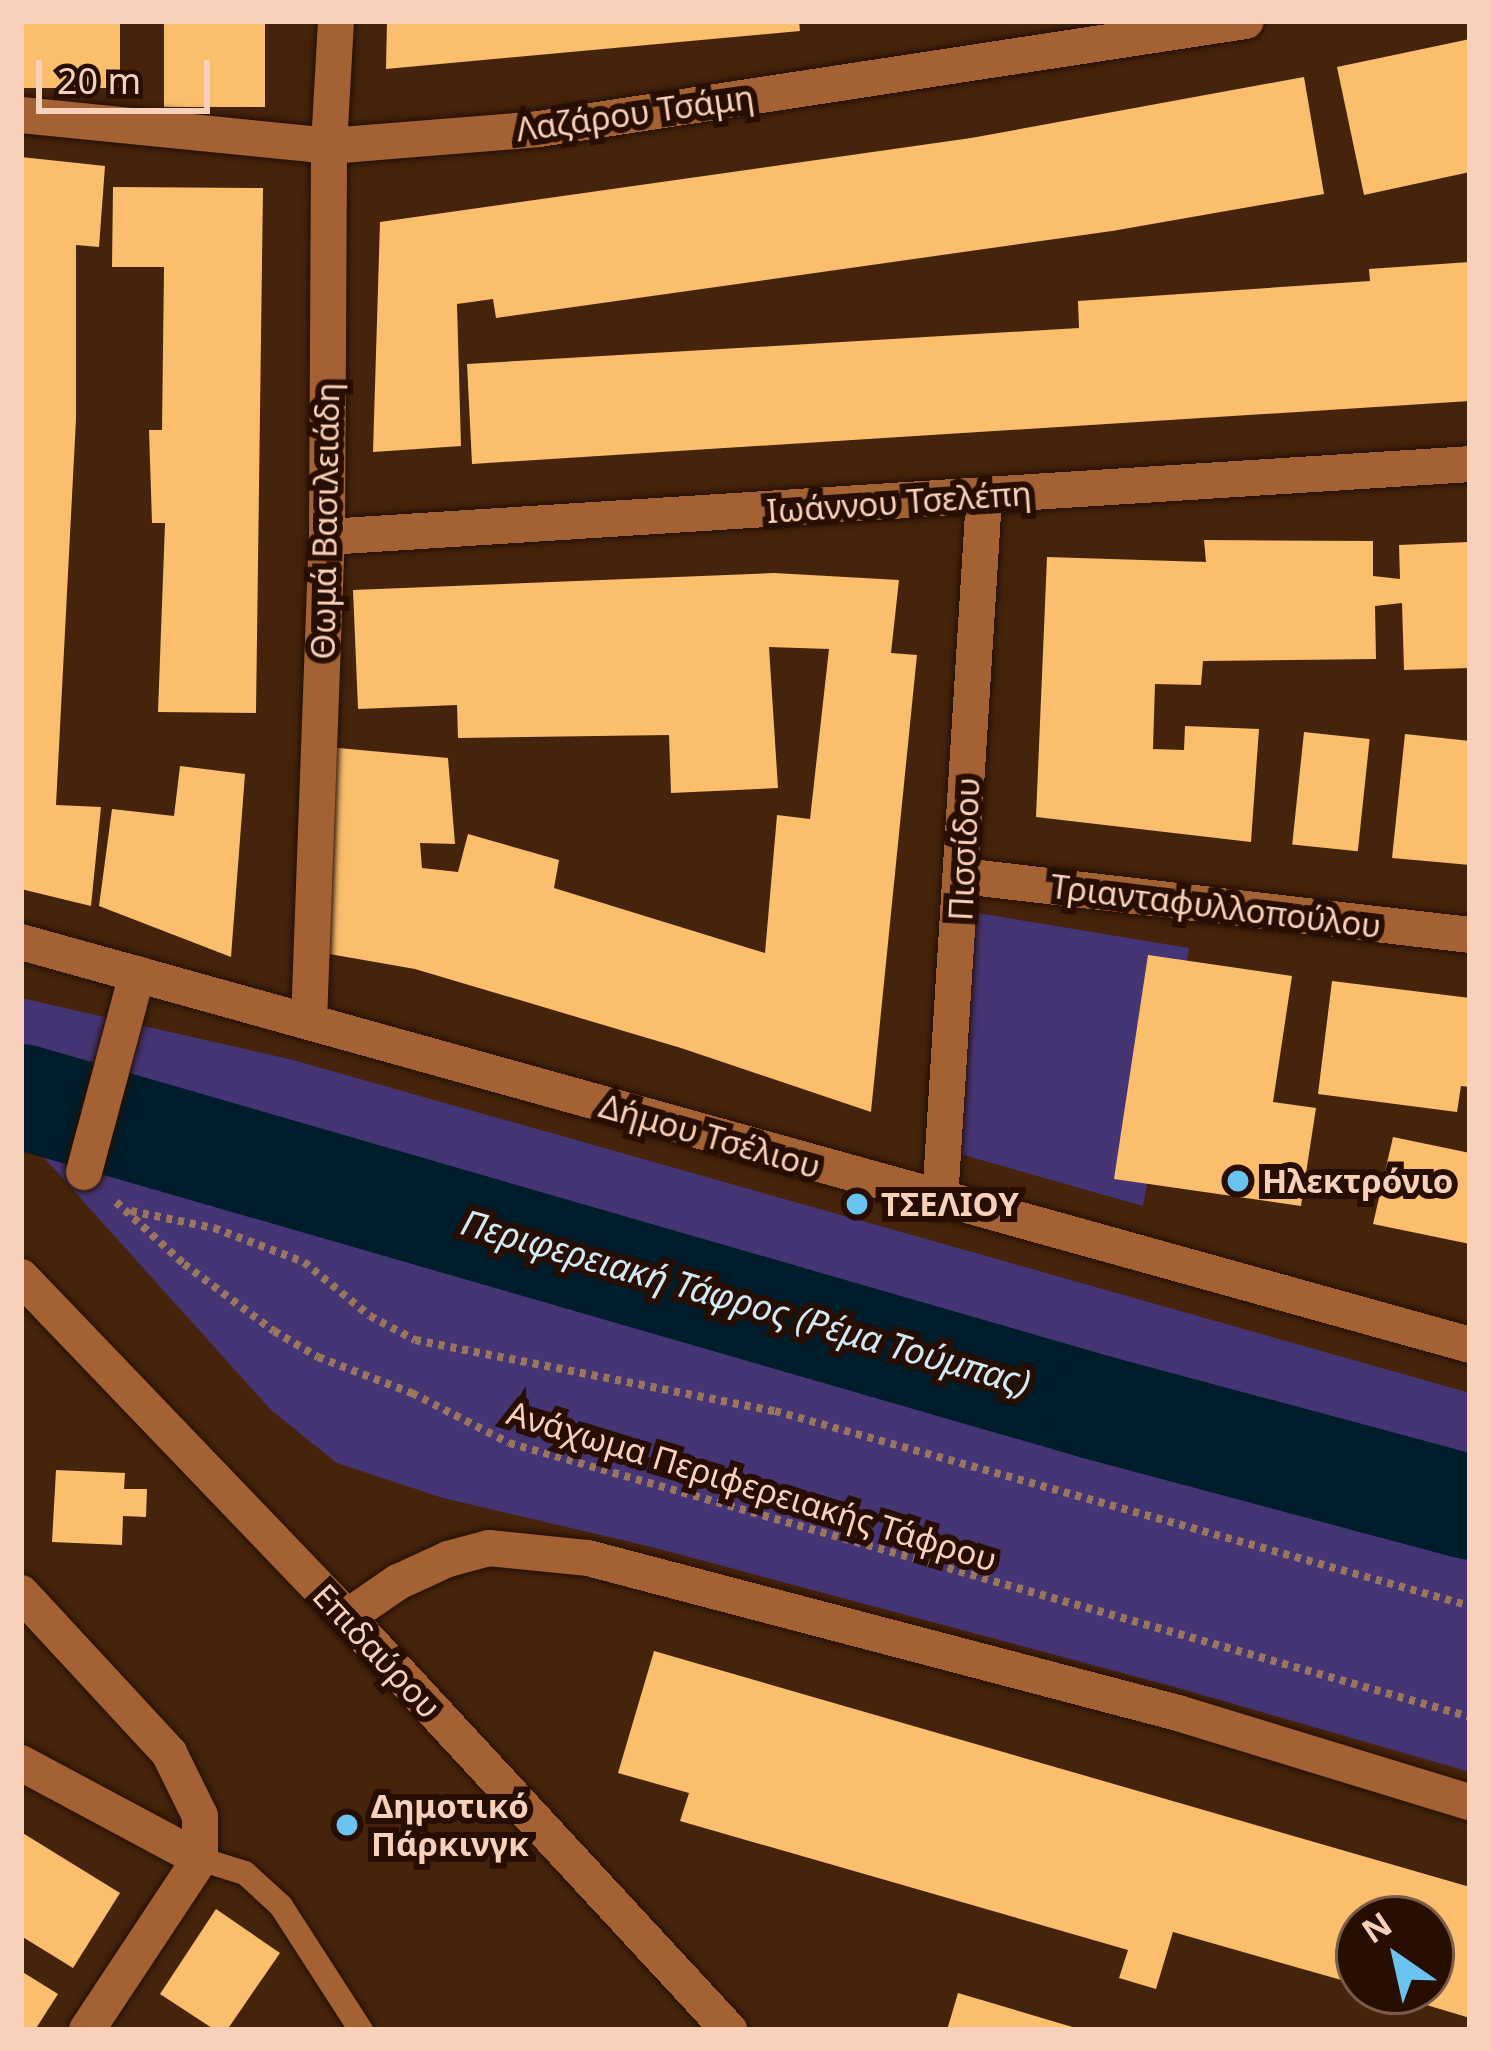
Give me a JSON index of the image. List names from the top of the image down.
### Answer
{
  "streets": {
    "street": [
      "Λαζάρου Τσάμη",
      "Ιωάννου Τσελέπη",
      "Θωμά Βασιλειάδη",
      "Πισσίδου",
      "Τριανταφυλλοπούλου",
      "Δήμου Τσέλιου",
      "Επιδαύρου"
    ],
    "path": ["Ανάχωμα Περιφερειακής Τάφρου"]
  },
  "crossings": [
    ["Λαζάρου Τσάμη", "Θωμά Βασιλειάδη"],
    ["Ιωάννου Τσελέπη", "Θωμά Βασιλειάδη"],
    ["Ιωάννου Τσελέπη", "Πισσίδου"],
    ["Θωμά Βασιλειάδη", "Δήμου Τσέλιου"],
    ["Πισσίδου", "Τριανταφυλλοπούλου"],
    ["Πισσίδου", "Δήμου Τσέλιου"]
  ],
  "water": ["Περιφερειακή Τάφρος (Ρέμα Τούμπας)"],
  "places": ["Ηλεκτρόνιο", "ΤΣΕΛΙΟΥ", "Δημοτικό Πάρκινγκ"],
  "scale_bar": "20 m",
  "north": "top left"
}
